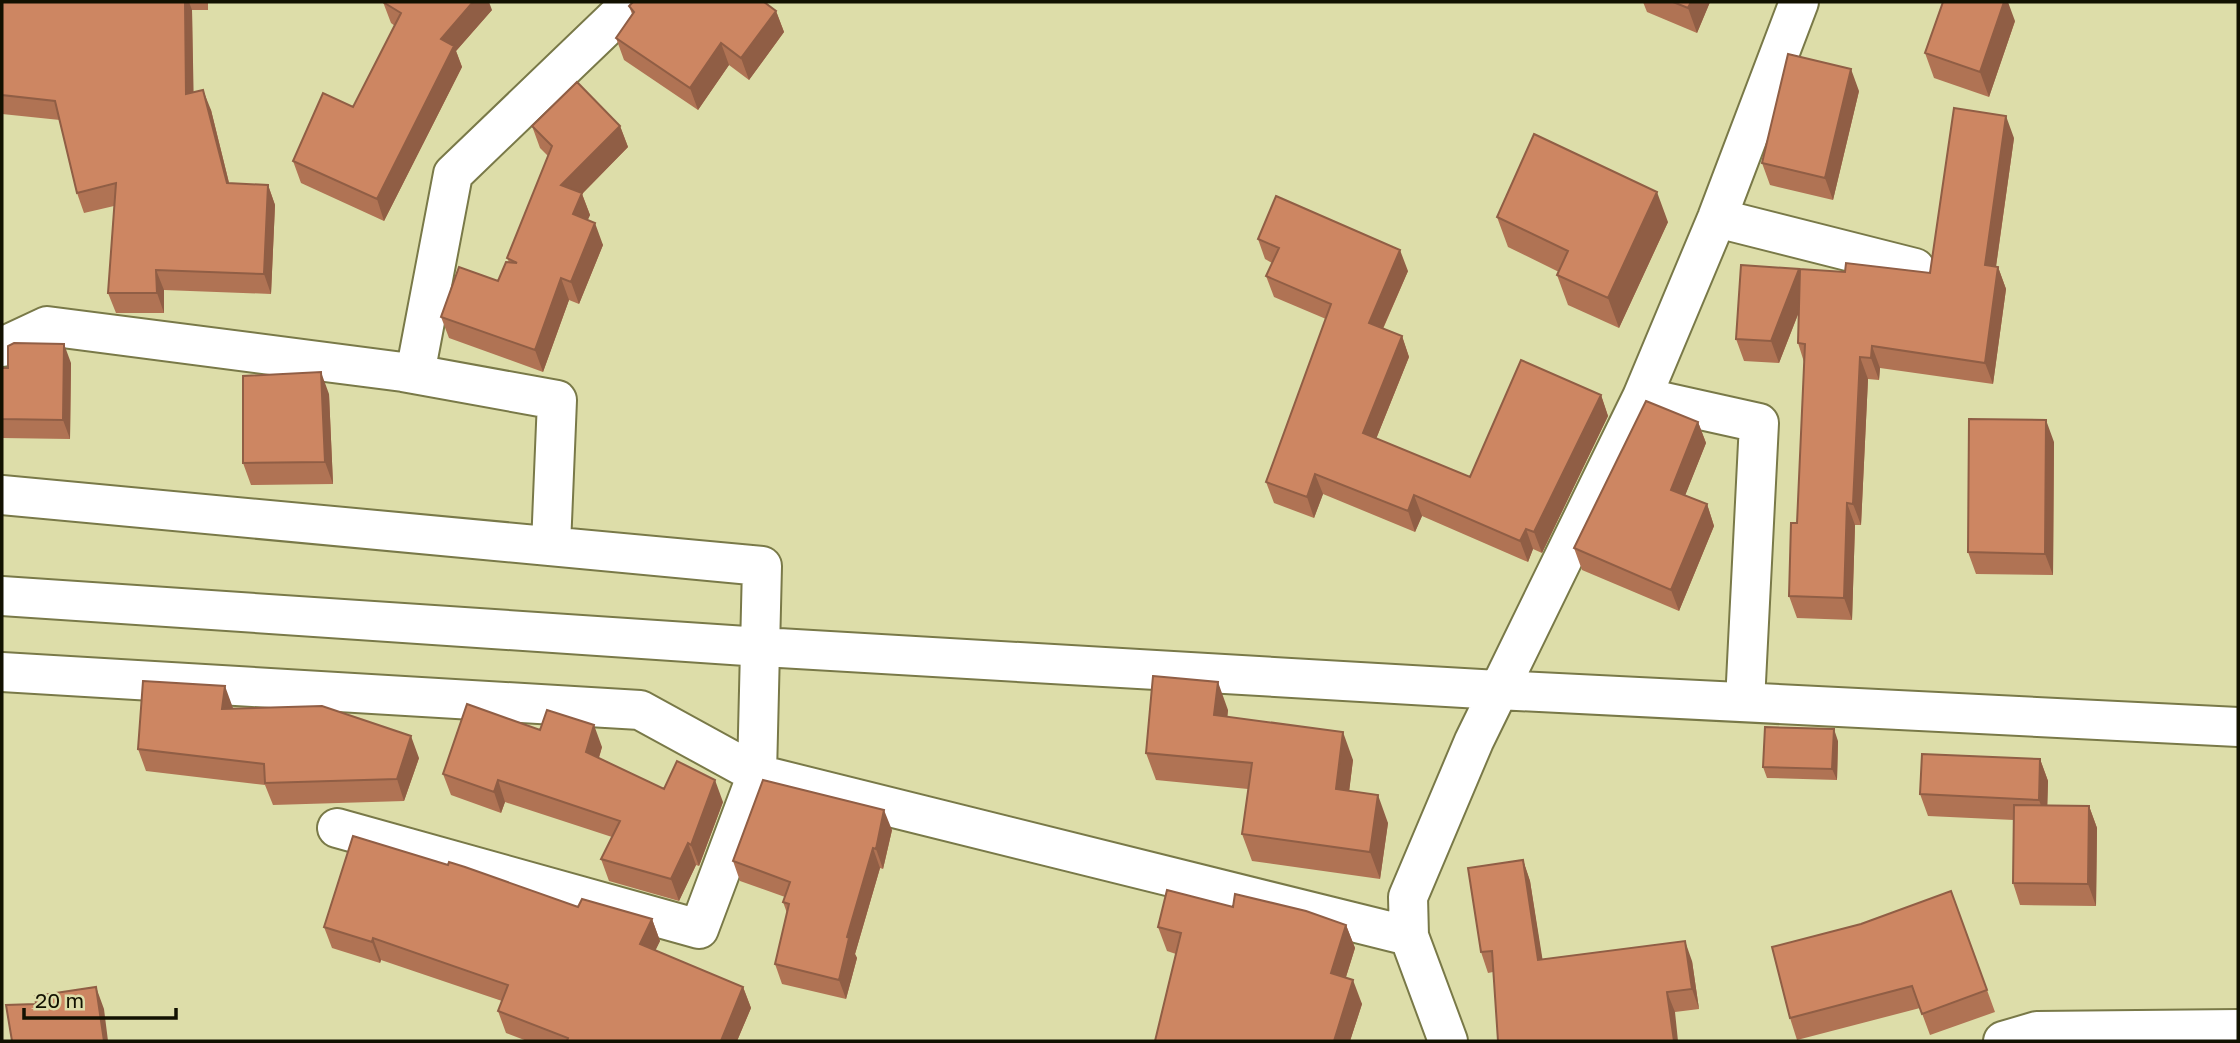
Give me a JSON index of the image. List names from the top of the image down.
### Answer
{
  "scale_bar": "20 m"
}
